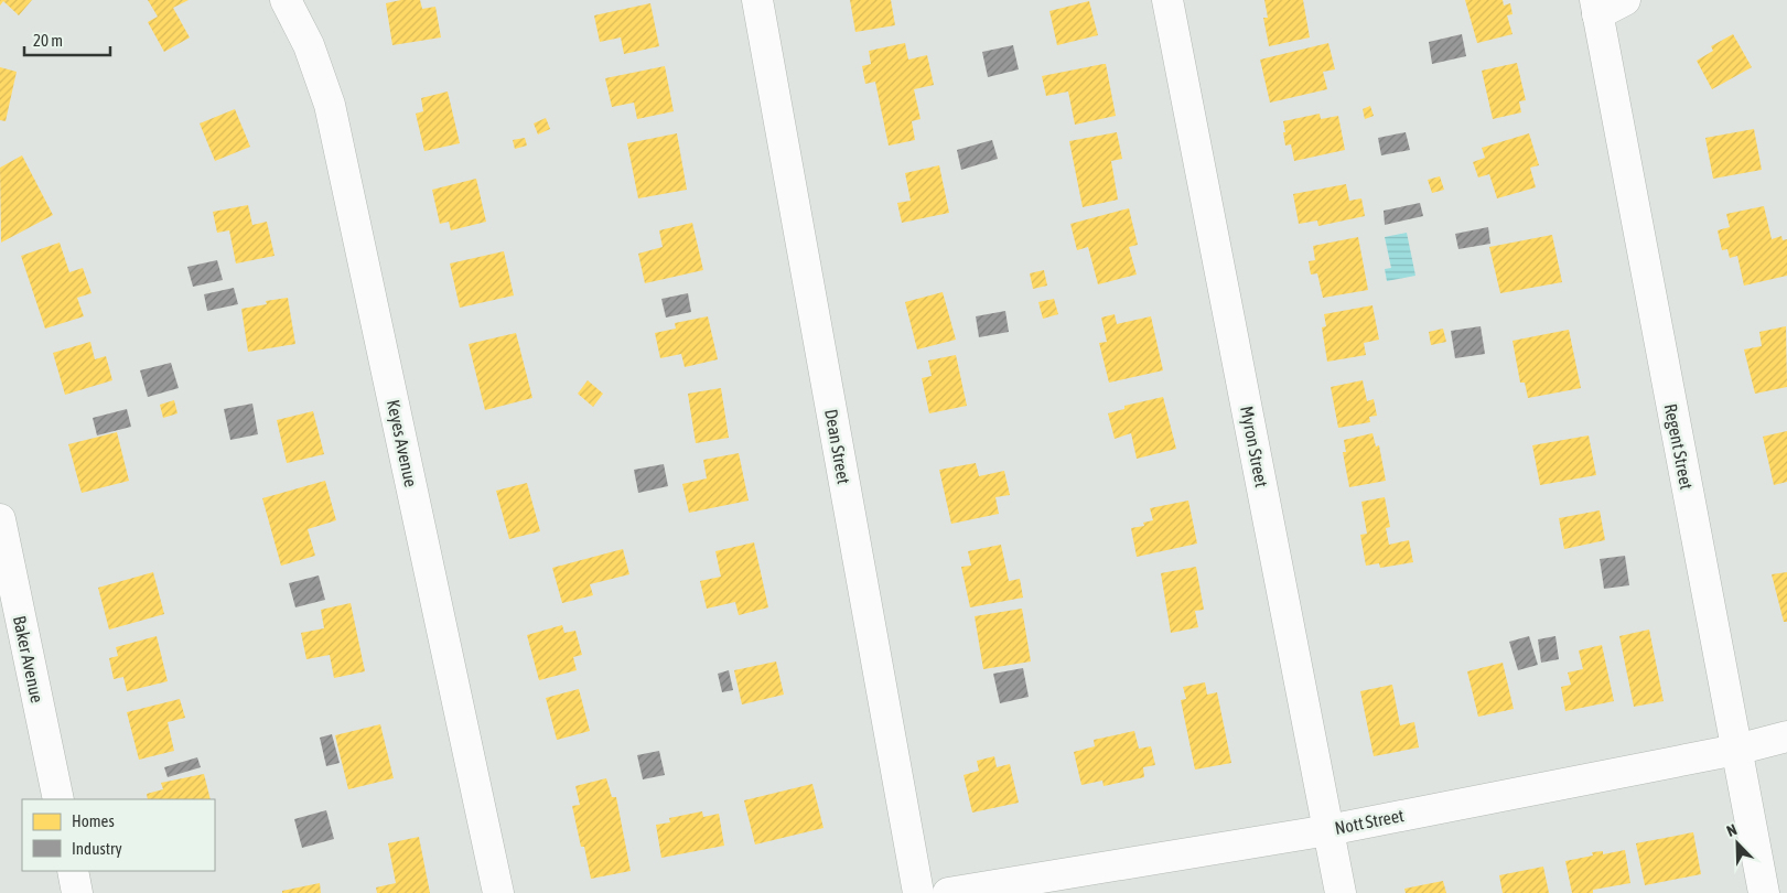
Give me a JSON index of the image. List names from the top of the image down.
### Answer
{
  "streets": {
    "street": [
      "Keyes Avenue",
      "Dean Street",
      "Myron Street",
      "Regent Street",
      "Baker Avenue",
      "Nott Street"
    ]
  },
  "crossings": [
    ["Myron Street", "Nott Street"],
    ["Regent Street", "Nott Street"]
  ],
  "legend": ["Homes", "Industry"],
  "scale_bar": "20 m",
  "north": "top left"
}
